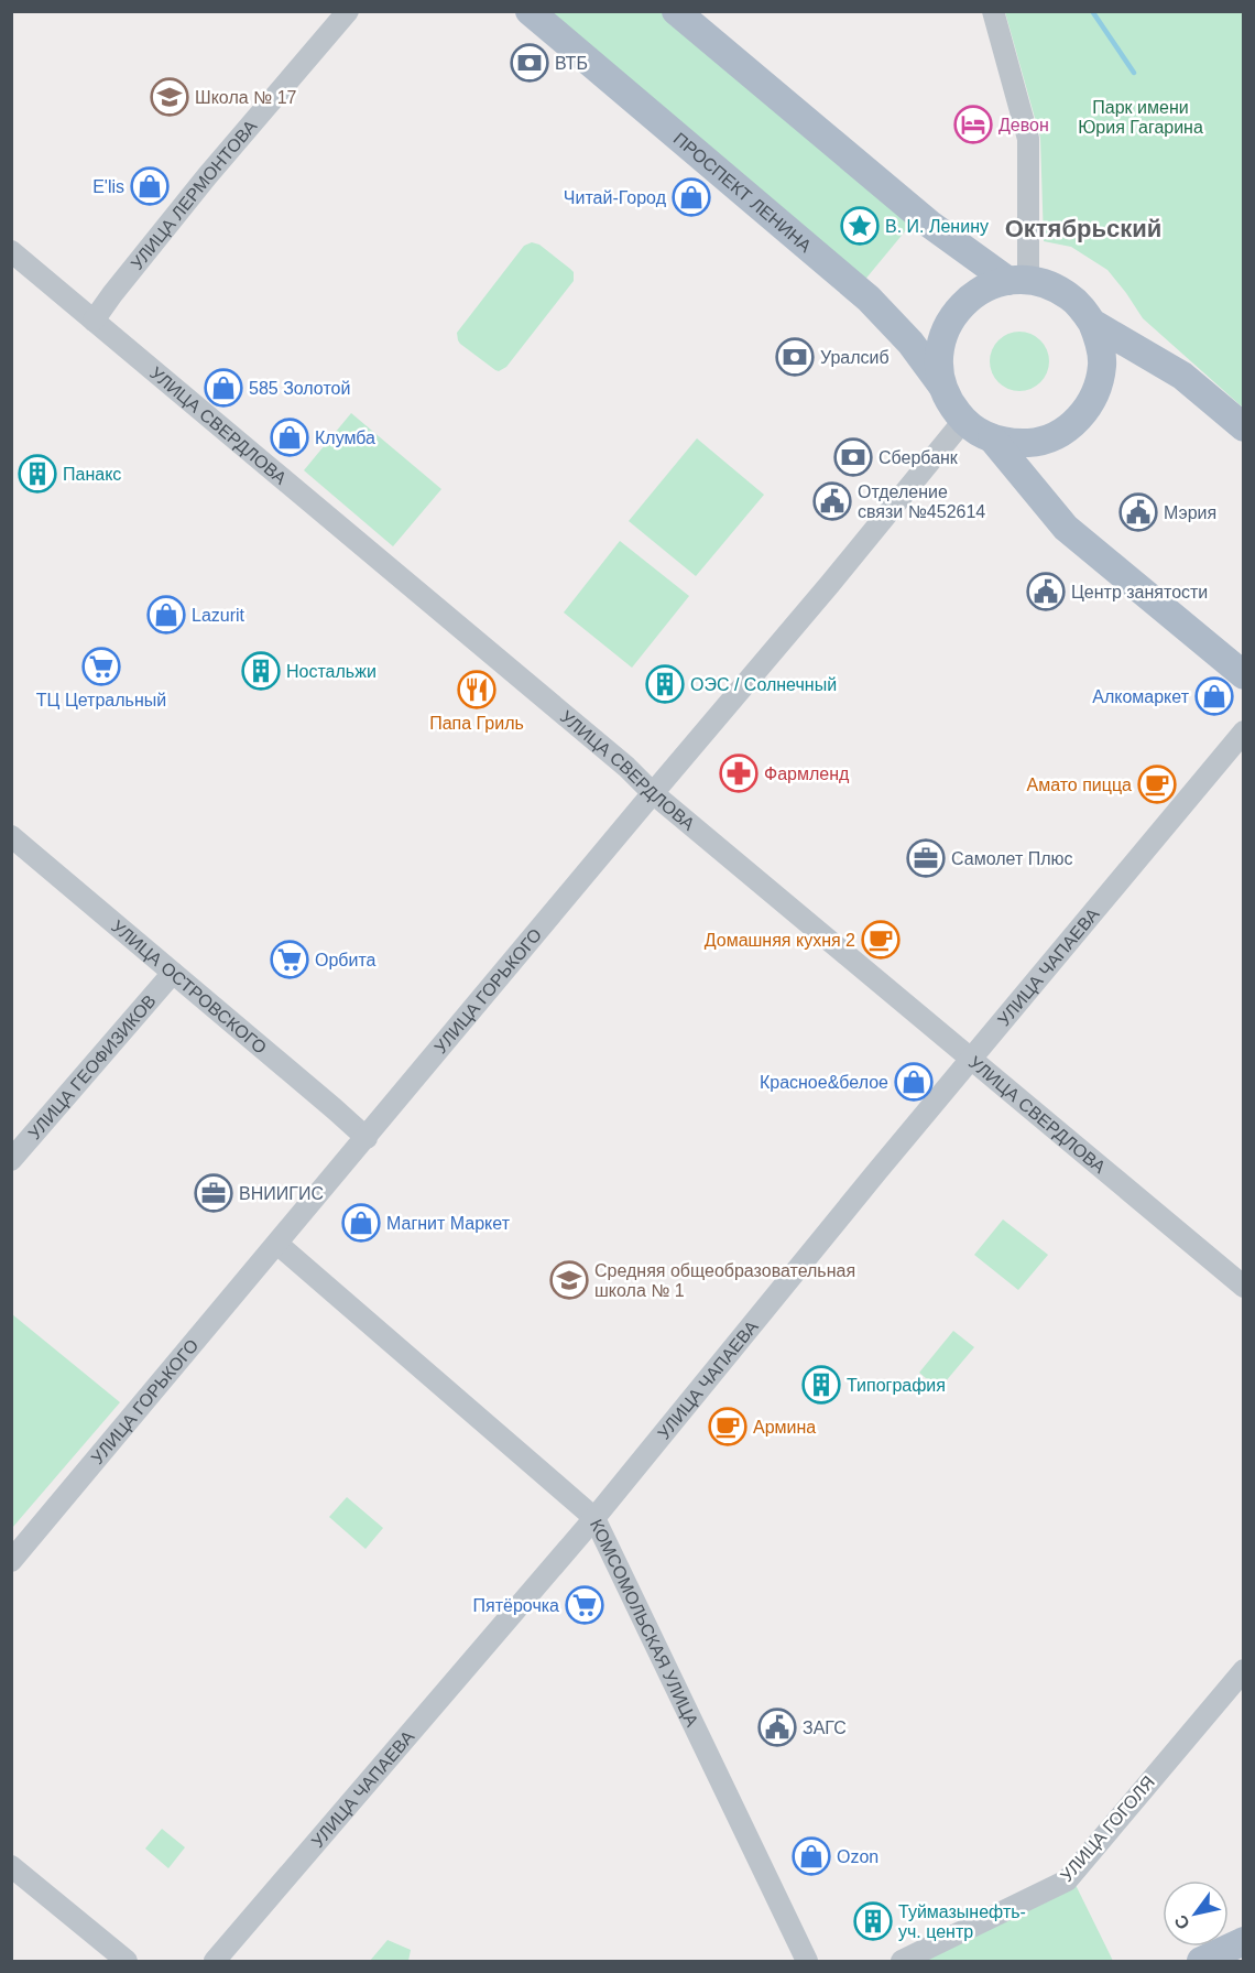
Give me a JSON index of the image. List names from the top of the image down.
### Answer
{
  "streets": {
    "main road": ["ПРОСПЕКТ ЛЕНИНА"],
    "street": [
      "УЛИЦА ЛЕРМОНТОВА",
      "УЛИЦА СВЕРДЛОВА",
      "УЛИЦА ЧАПАЕВА",
      "УЛИЦА ОСТРОВСКОГО",
      "УЛИЦА ГОРЬКОГО",
      "УЛИЦА ГЕОФИЗИКОВ",
      "КОМСОМОЛЬСКАЯ УЛИЦА",
      "УЛИЦА ГОГОЛЯ"
    ]
  },
  "crossings": [
    ["ПРОСПЕКТ ЛЕНИНА", "УЛИЦА ГОРЬКОГО"],
    ["УЛИЦА ЛЕРМОНТОВА", "УЛИЦА СВЕРДЛОВА"],
    ["УЛИЦА СВЕРДЛОВА", "УЛИЦА ЧАПАЕВА"],
    ["УЛИЦА СВЕРДЛОВА", "УЛИЦА ГОРЬКОГО"],
    ["УЛИЦА ЧАПАЕВА", "КОМСОМОЛЬСКАЯ УЛИЦА"],
    ["УЛИЦА ОСТРОВСКОГО", "УЛИЦА ГОРЬКОГО"],
    ["УЛИЦА ОСТРОВСКОГО", "УЛИЦА ГЕОФИЗИКОВ"],
    ["УЛИЦА ГОРЬКОГО", "КОМСОМОЛЬСКАЯ УЛИЦА"]
  ],
  "districts": ["Октябрьский"],
  "parks": ["Парк имени Юрия Гагарина"],
  "places": {
    "bank": ["ВТБ", "Уралсиб", "Сбербанк"],
    "school or university": ["Школа № 17", "Средняя общеобразовательная школа № 1"],
    "hotel": ["Девон"],
    "shop": [
      "E'lis",
      "Читай-Город",
      "585 Золотой",
      "Клумба",
      "Lazurit",
      "Алкомаркет",
      "Красное&белое",
      "Магнит Маркет",
      "Ozon"
    ],
    "place": ["В. И. Ленину"],
    "building": [
      "Панакс",
      "Ностальжи",
      "ОЭС / Солнечный",
      "Типография",
      "Туймазынефть- уч. центр"
    ],
    "public building": [
      "Отделение связи №452614",
      "Мэрия",
      "Центр занятости",
      "ЗАГС"
    ],
    "supermarket": ["ТЦ Цетральный", "Орбита", "Пятёрочка"],
    "restaurant": ["Папа Гриль"],
    "pharmacy": ["Фармленд"],
    "cafe": ["Амато пицца", "Домашняя кухня 2", "Армина"],
    "office": ["Самолет Плюс", "ВНИИГИС"]
  },
  "north": "bottom left"
}
